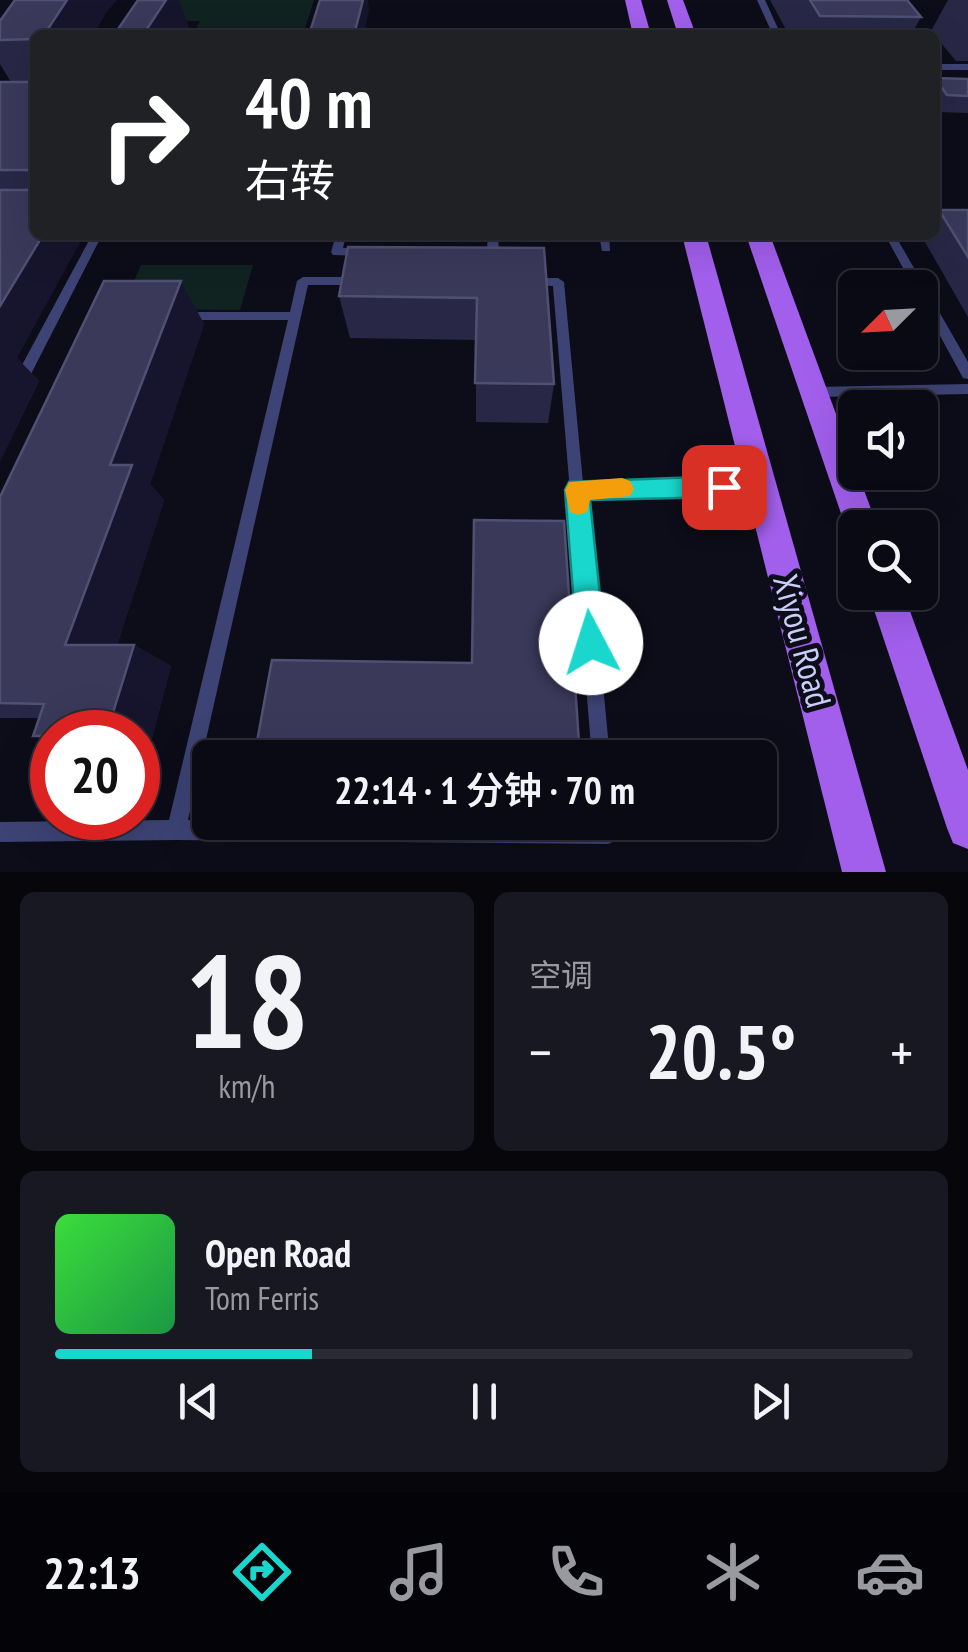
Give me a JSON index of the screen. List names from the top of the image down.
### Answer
{
  "streets": {
    "main road": ["Xiyou Road"]
  },
  "north": "bottom left",
  "page": {
    "turn": ["40 m", "右转"],
    "limit": "20",
    "trip": "22:14 · 1 分钟 · 70 m",
    "tile": [
      ["18", "km/h"],
      "空调"
    ],
    "heat": ["−", "20.5°", "+"],
    "song": ["Open Road", "Tom Ferris"],
    "tabs": "22:13"
  }
}
